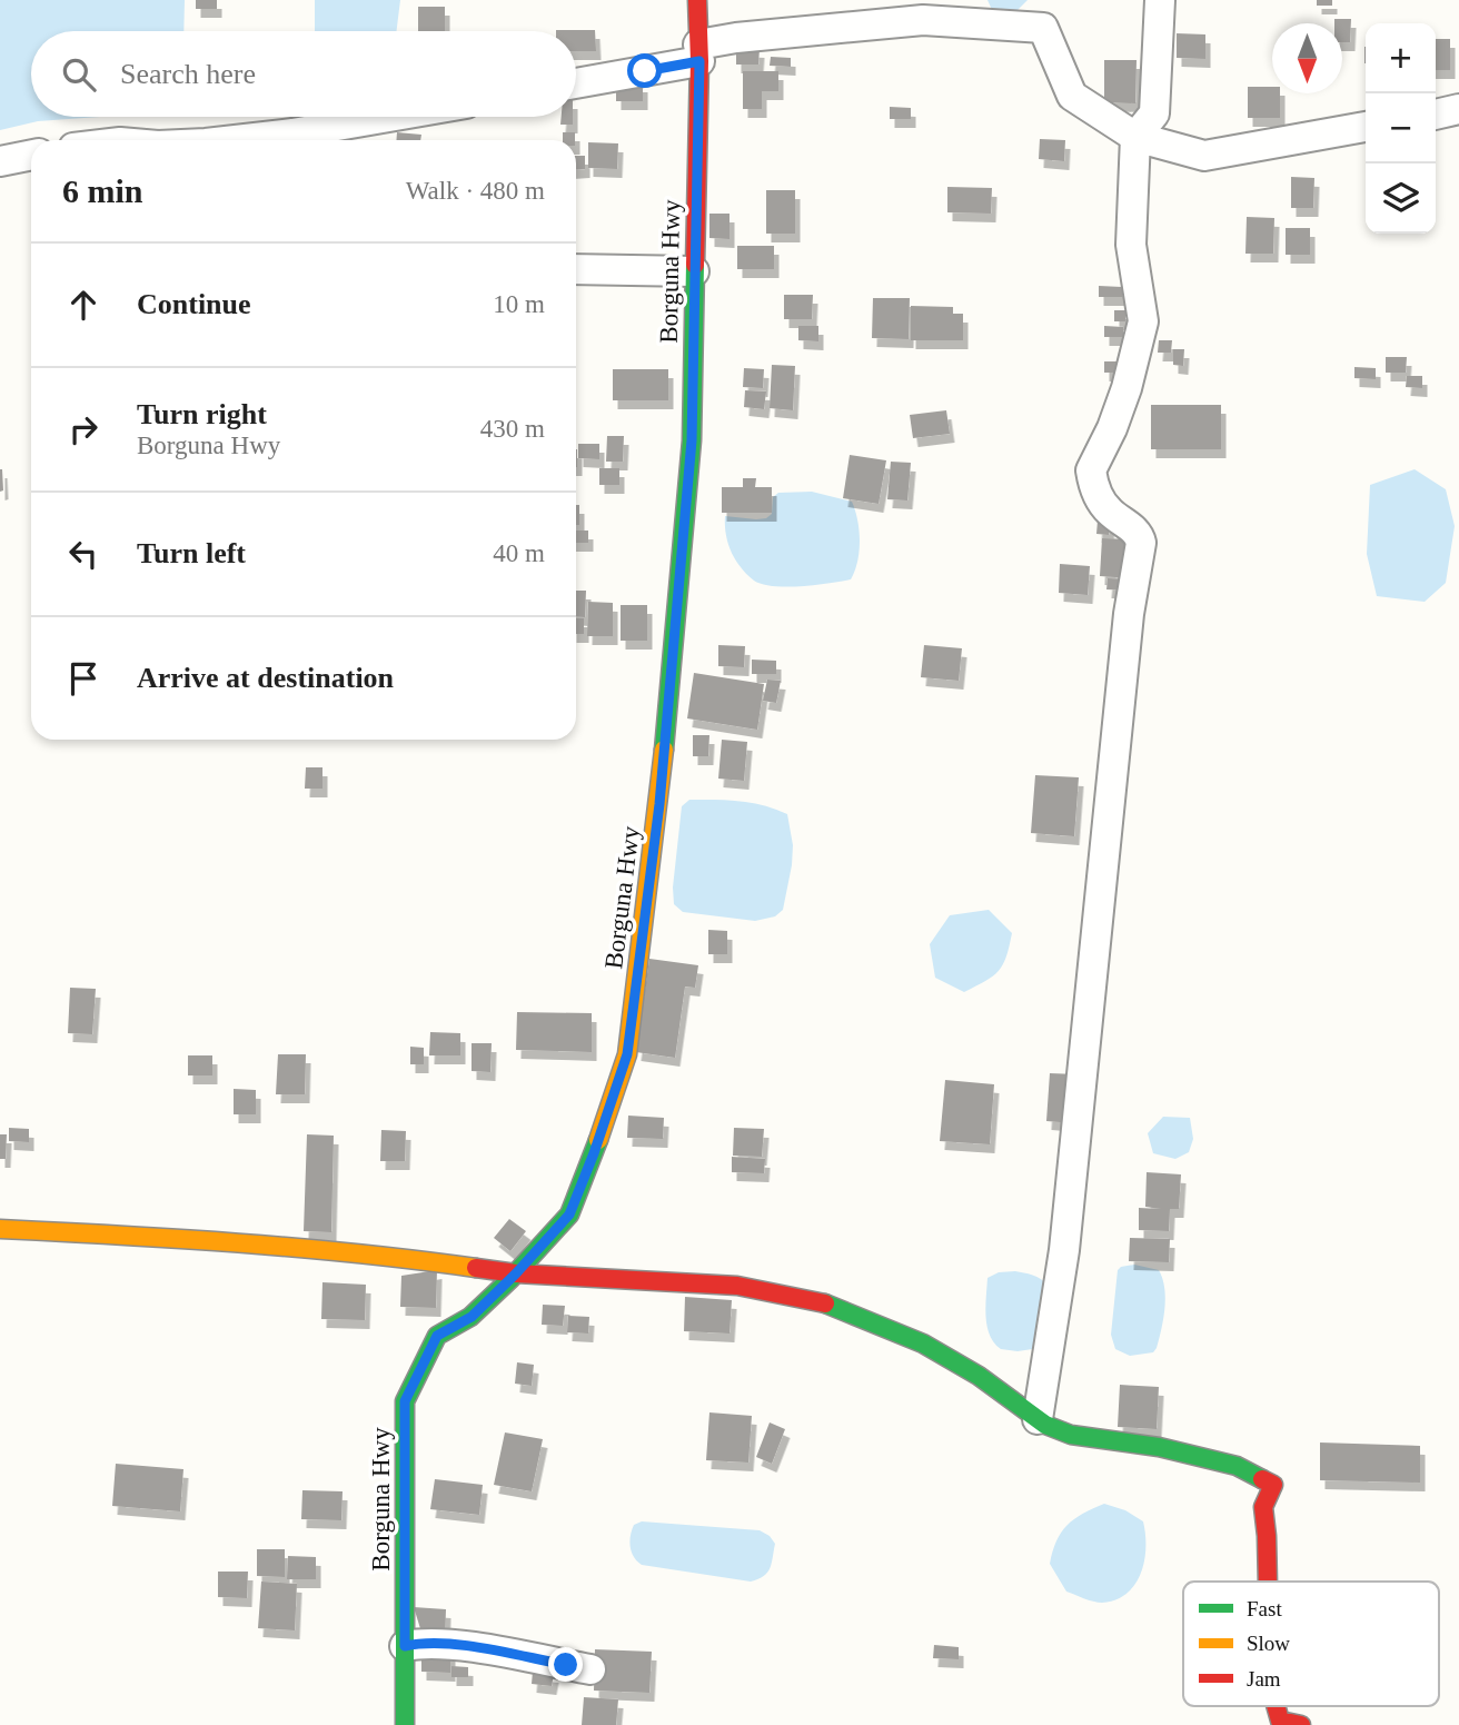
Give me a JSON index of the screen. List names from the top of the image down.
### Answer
{
  "streets": {
    "street": ["Borguna Hwy"]
  },
  "legend": ["Fast", "Slow", "Jam"],
  "north": "bottom",
  "page": {
    "map_buttons": ["+", "−"],
    "search": "Search here",
    "heading": ["6 min", "Walk · 480 m"],
    "list": [
      ["Continue", "10 m"],
      ["Turn right", "Borguna Hwy", "430 m"],
      ["Turn left", "40 m"],
      "Arrive at destination"
    ]
  }
}
